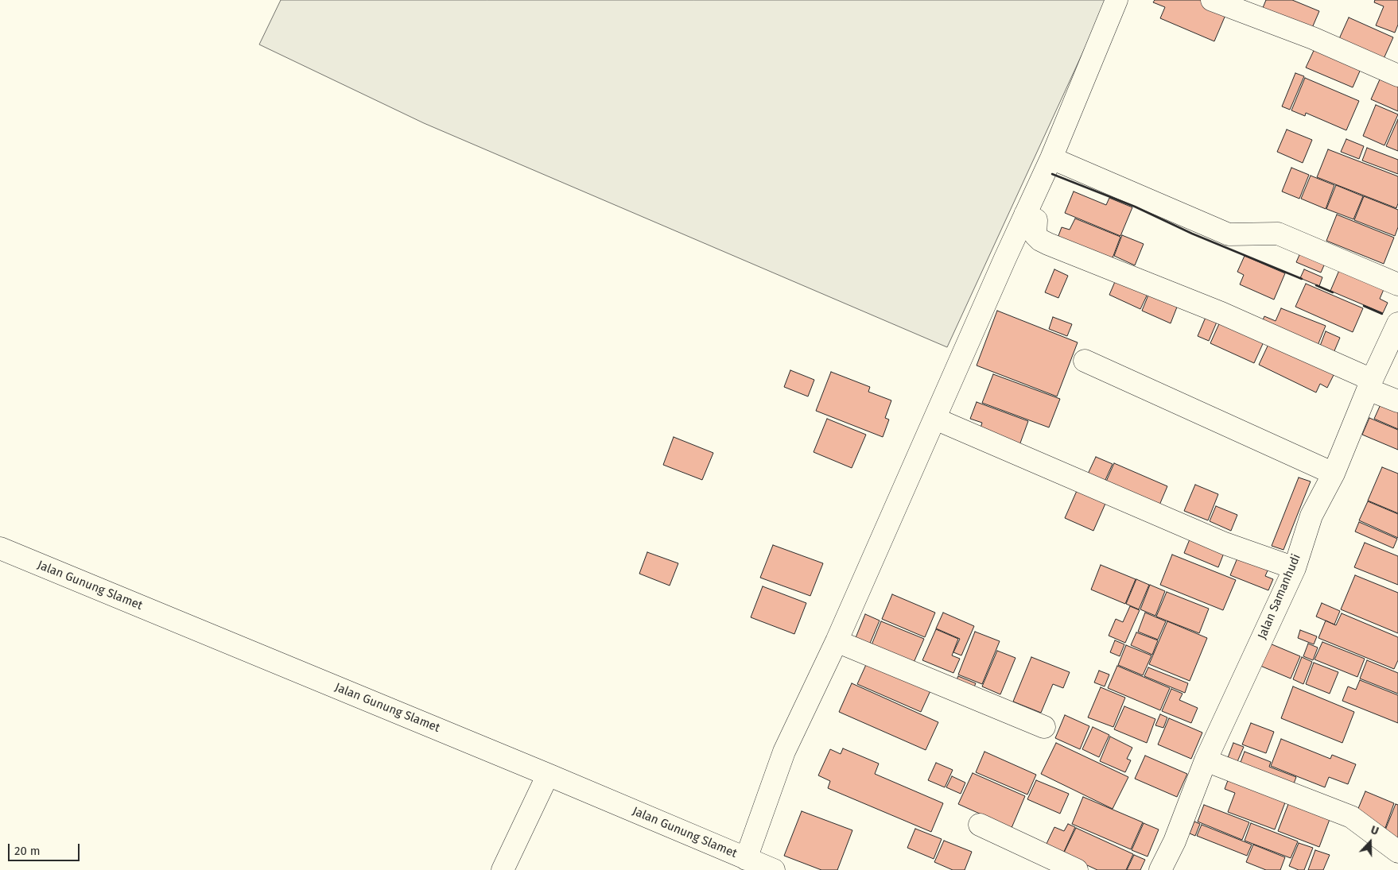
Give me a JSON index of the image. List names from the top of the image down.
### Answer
{
  "streets": {
    "street": ["Jalan Gunung Slamet", "Jalan Samanhudi"]
  },
  "scale_bar": "20 m",
  "north": "top"
}
